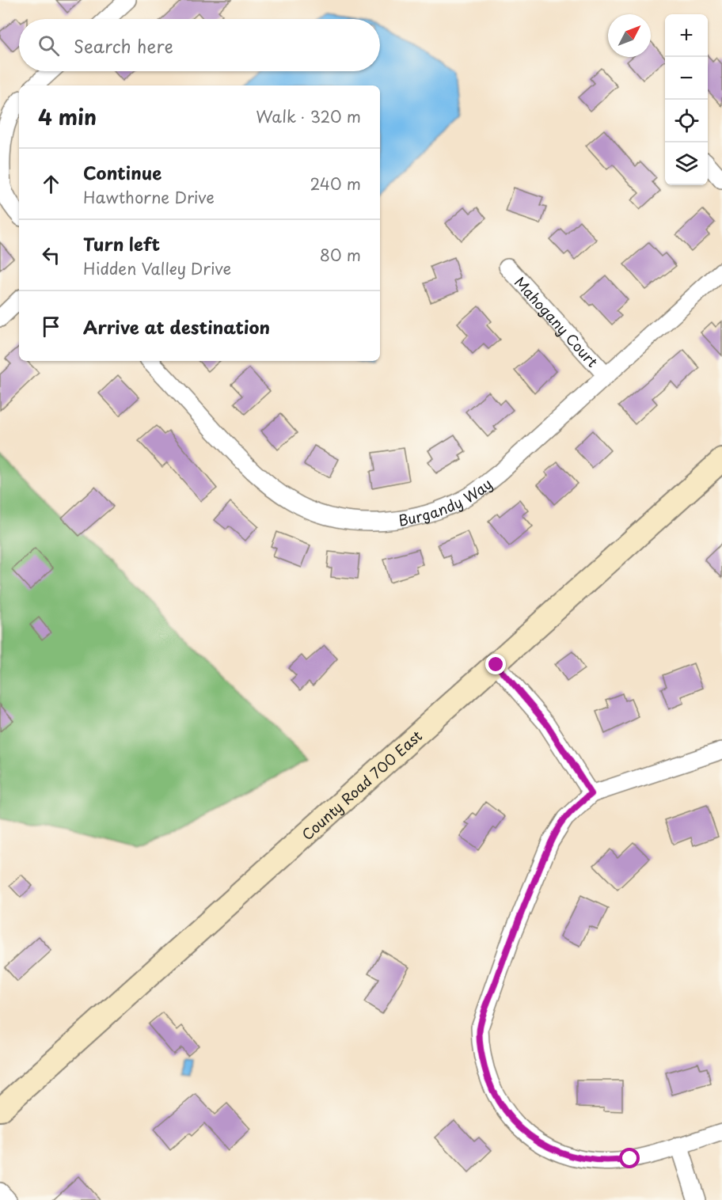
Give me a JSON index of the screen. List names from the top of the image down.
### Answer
{
  "streets": {
    "main road": ["County Road 700 East"],
    "street": ["Mahogany Court", "Burgandy Way"]
  },
  "crossings": [
    ["Mahogany Court", "Burgandy Way"]
  ],
  "north": "top right",
  "page": {
    "map_buttons": ["+", "−"],
    "search": "Search here",
    "heading": ["4 min", "Walk · 320 m"],
    "list": [
      ["Continue", "Hawthorne Drive", "240 m"],
      ["Turn left", "Hidden Valley Drive", "80 m"],
      "Arrive at destination"
    ]
  }
}
